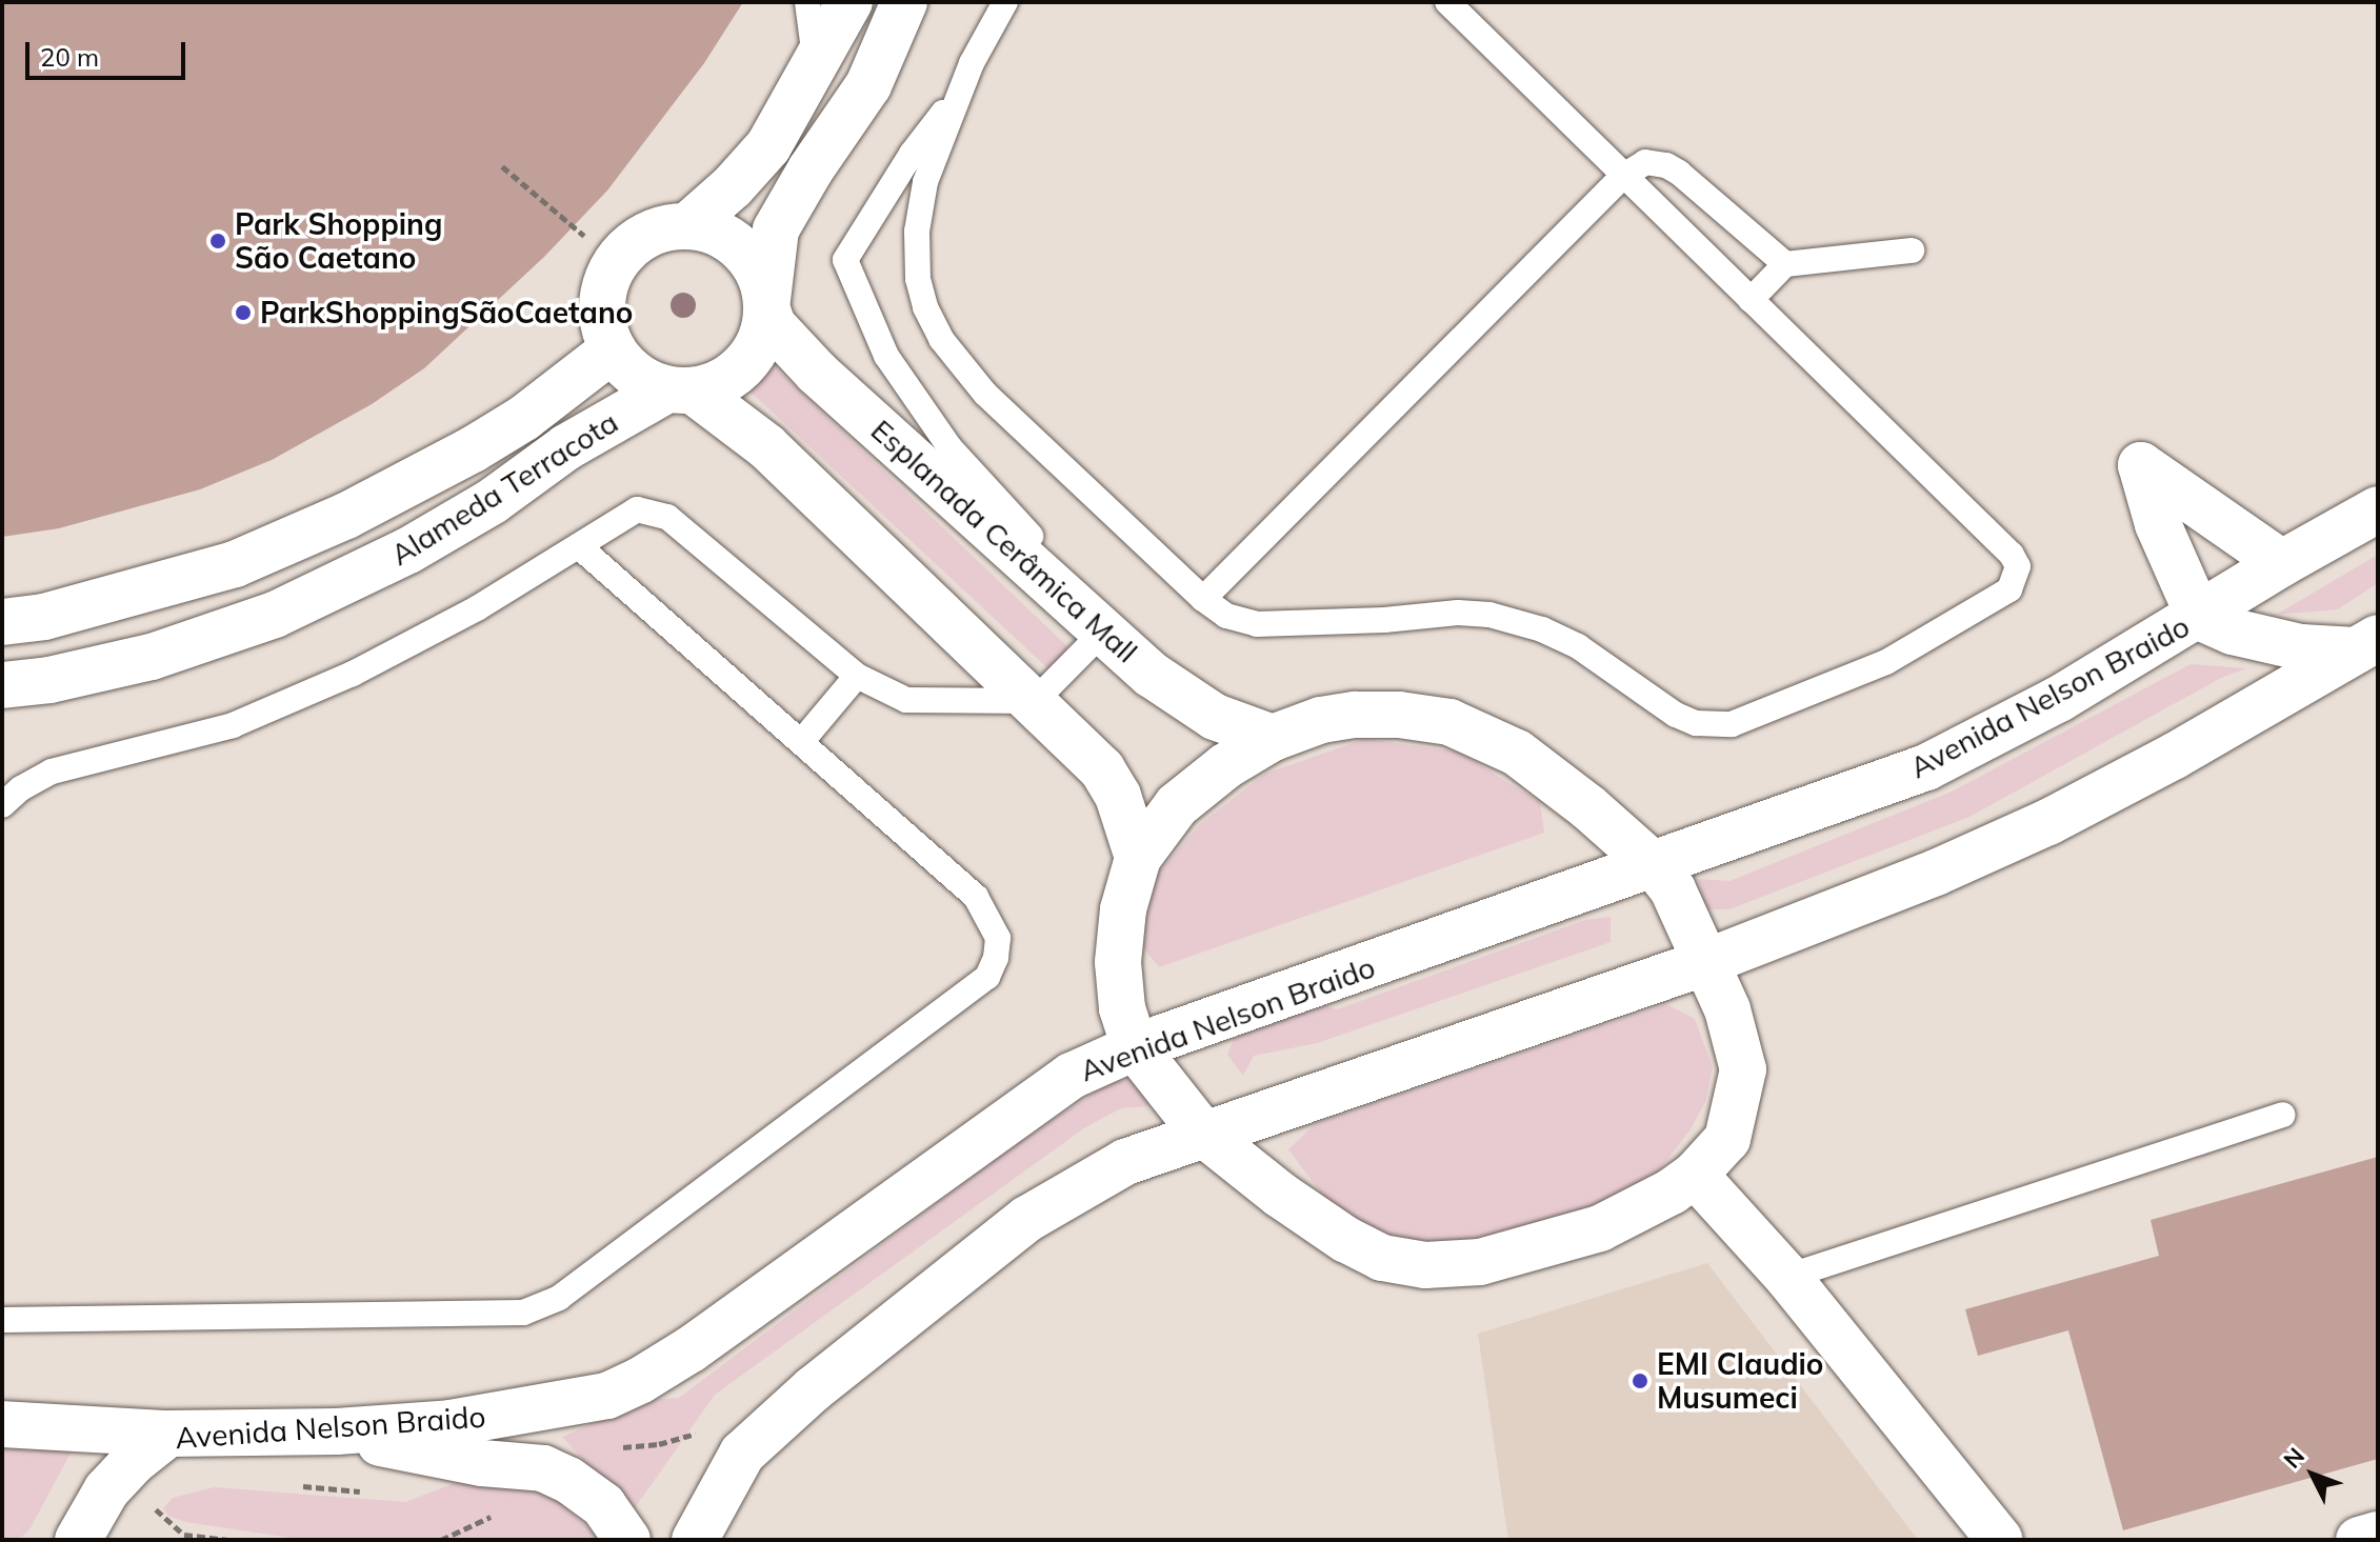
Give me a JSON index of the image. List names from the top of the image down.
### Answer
{
  "streets": {
    "street": ["Alameda Terracota", "Esplanada Cerâmica Mall", "Avenida Nelson Braido"]
  },
  "crossings": [
    ["Alameda Terracota", "Esplanada Cerâmica Mall"]
  ],
  "places": ["Park Shopping São Caetano", "ParkShoppingSãoCaetano", "EMI Claudio Musumeci"],
  "scale_bar": "20 m",
  "north": "top left"
}
